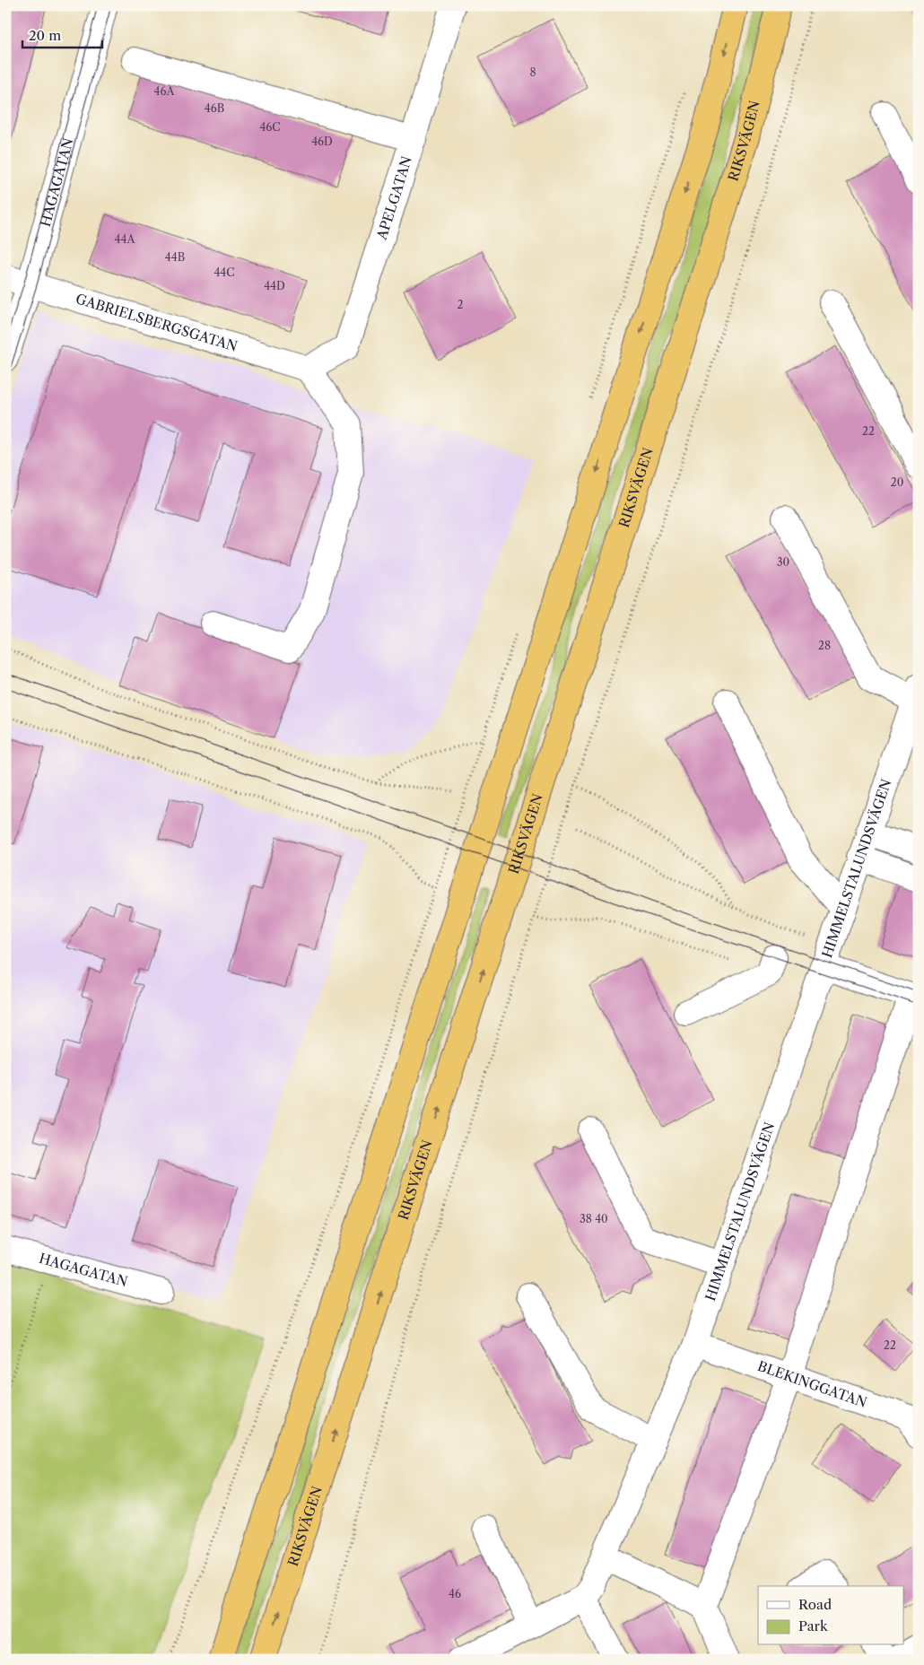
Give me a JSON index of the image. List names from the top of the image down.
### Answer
{
  "streets": {
    "highway": ["RIKSVÄGEN"],
    "street": [
      "HAGAGATAN",
      "APELGATAN",
      "GABRIELSBERGSGATAN",
      "HIMMELSTALUNDSVÄGEN",
      "BLEKINGGATAN"
    ]
  },
  "crossings": [
    ["HAGAGATAN", "GABRIELSBERGSGATAN"],
    ["APELGATAN", "GABRIELSBERGSGATAN"],
    ["HIMMELSTALUNDSVÄGEN", "BLEKINGGATAN"]
  ],
  "house_numbers": [
    "8",
    "46A",
    "46B",
    "46C",
    "46D",
    "44A",
    "44B",
    "44C",
    "44D",
    "2",
    "22",
    "20",
    "30",
    "28",
    "38 40",
    "22",
    "46"
  ],
  "legend": ["Road", "Park"],
  "scale_bar": "20 m"
}
